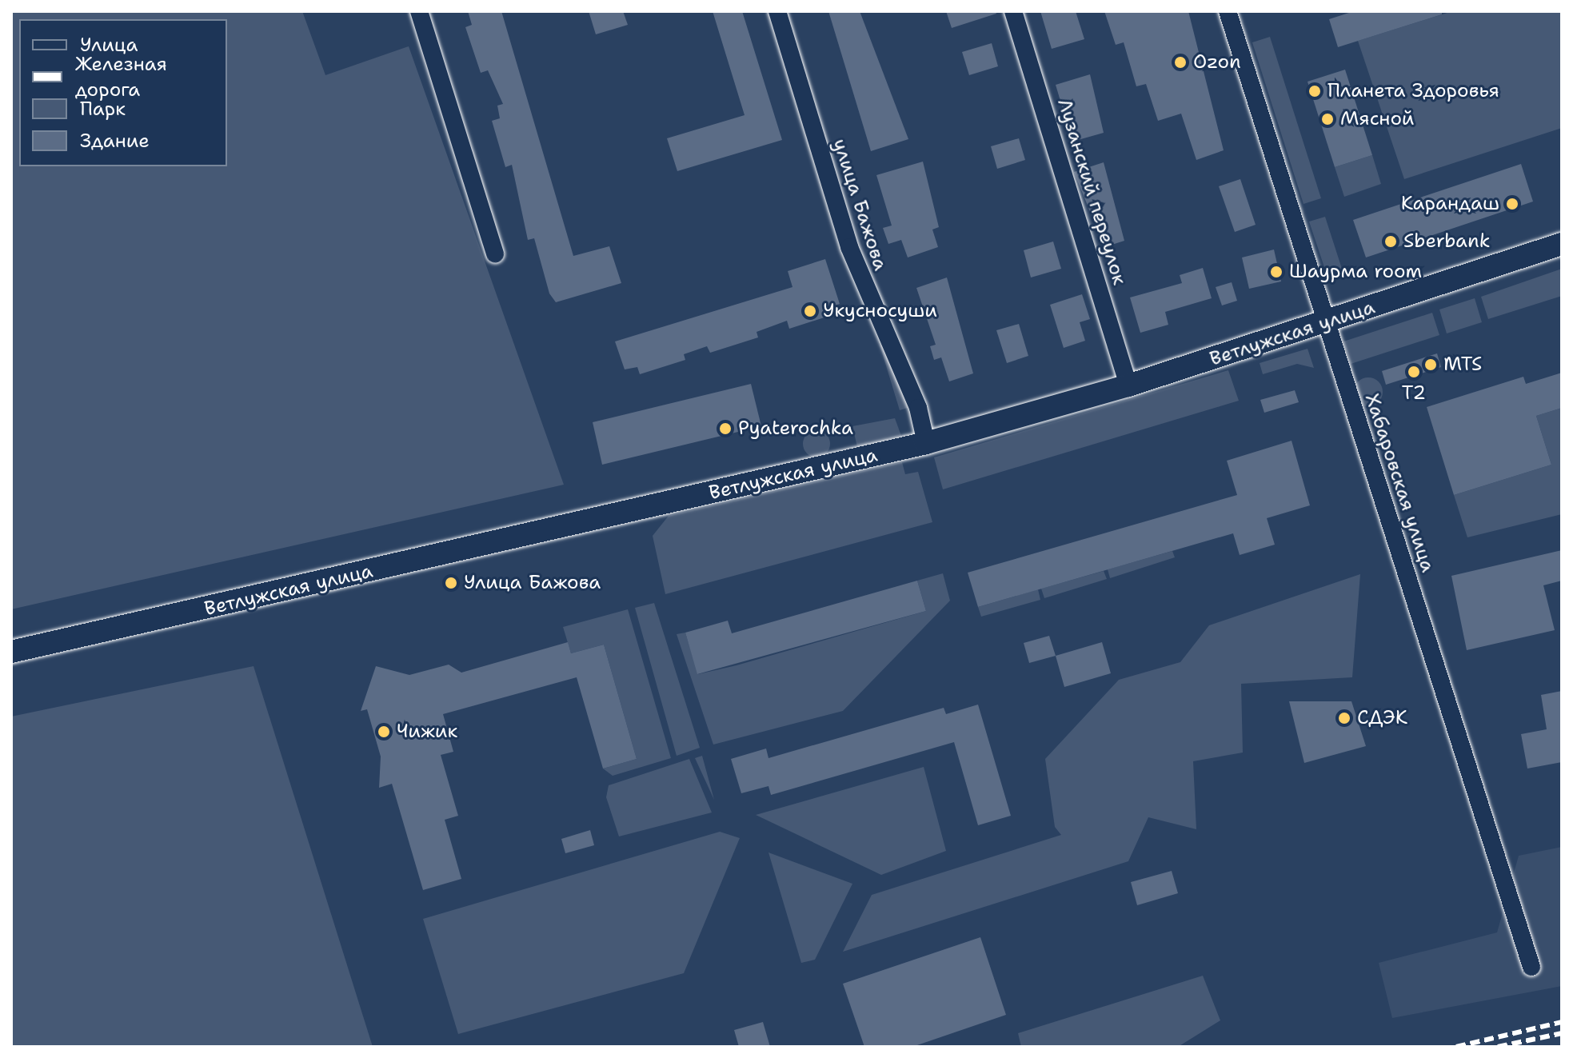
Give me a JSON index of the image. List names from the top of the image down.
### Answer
{
  "streets": {
    "main road": ["Ветлужская улица"],
    "street": ["Лузанский переулок", "улица Бажова", "Хабаровская улица"]
  },
  "crossings": [
    ["Лузанский переулок", "Ветлужская улица"],
    ["улица Бажова", "Ветлужская улица"],
    ["Ветлужская улица", "Хабаровская улица"]
  ],
  "places": [
    "Ozon",
    "Планета Здоровья",
    "Мясной",
    "Карандаш",
    "Sberbank",
    "Шаурма room",
    "Укусносуши",
    "MTS",
    "T2",
    "Pyaterochka",
    "Улица Бажова",
    "СДЭК",
    "Чижик"
  ],
  "legend": [
    "Улица",
    "Железная дорога",
    "Парк",
    "Здание"
  ]
}
